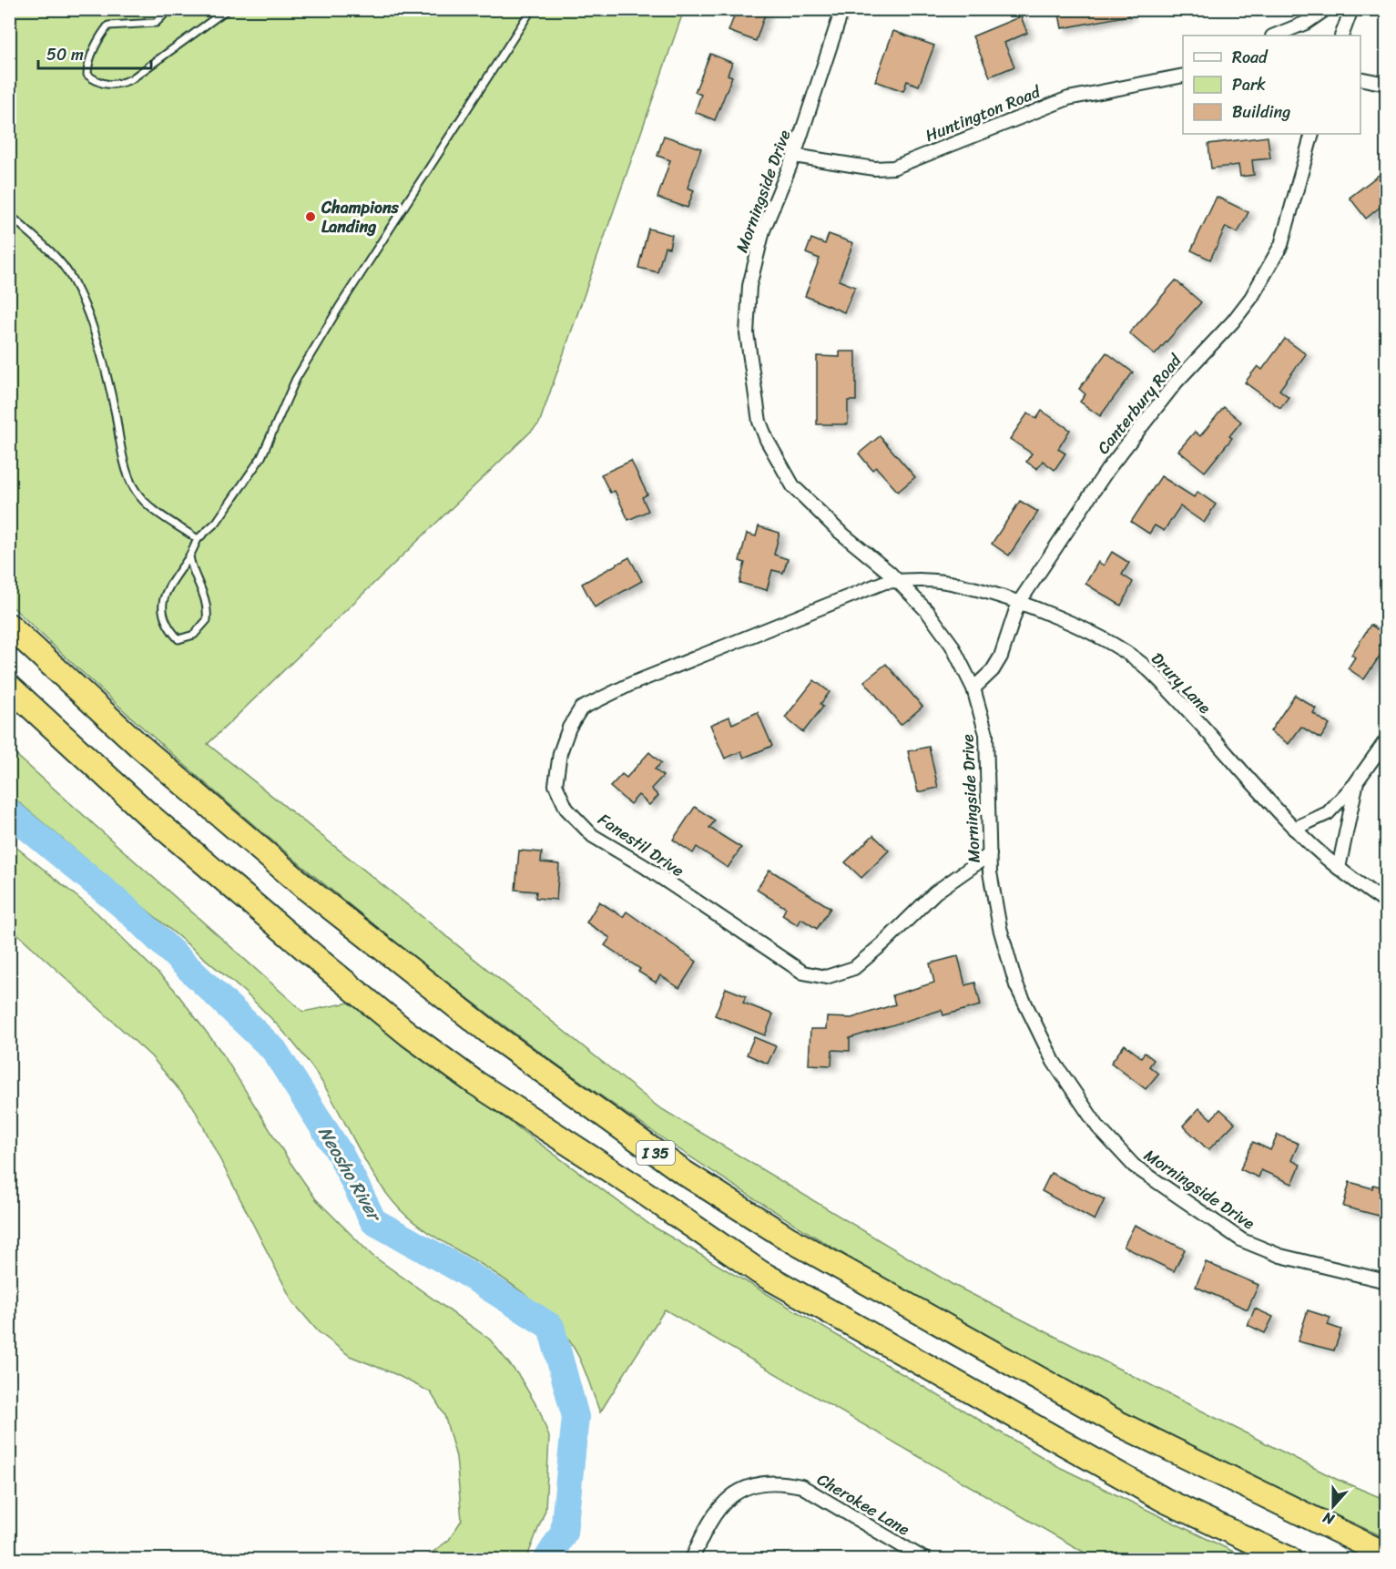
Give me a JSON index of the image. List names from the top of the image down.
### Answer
{
  "streets": {
    "highway": ["I 35"],
    "street": [
      "Huntington Road",
      "Morningside Drive",
      "Canterbury Road",
      "Drury Lane",
      "Fanestil Drive",
      "Cherokee Lane"
    ]
  },
  "crossings": [
    ["Huntington Road", "Morningside Drive"],
    ["Morningside Drive", "Canterbury Road"],
    ["Morningside Drive", "Drury Lane"],
    ["Morningside Drive", "Fanestil Drive"],
    ["Canterbury Road", "Drury Lane"],
    ["Drury Lane", "Fanestil Drive"]
  ],
  "water": ["Neosho River"],
  "places": ["Champions Landing"],
  "legend": ["Road", "Park", "Building"],
  "scale_bar": "50 m",
  "north": "bottom"
}
